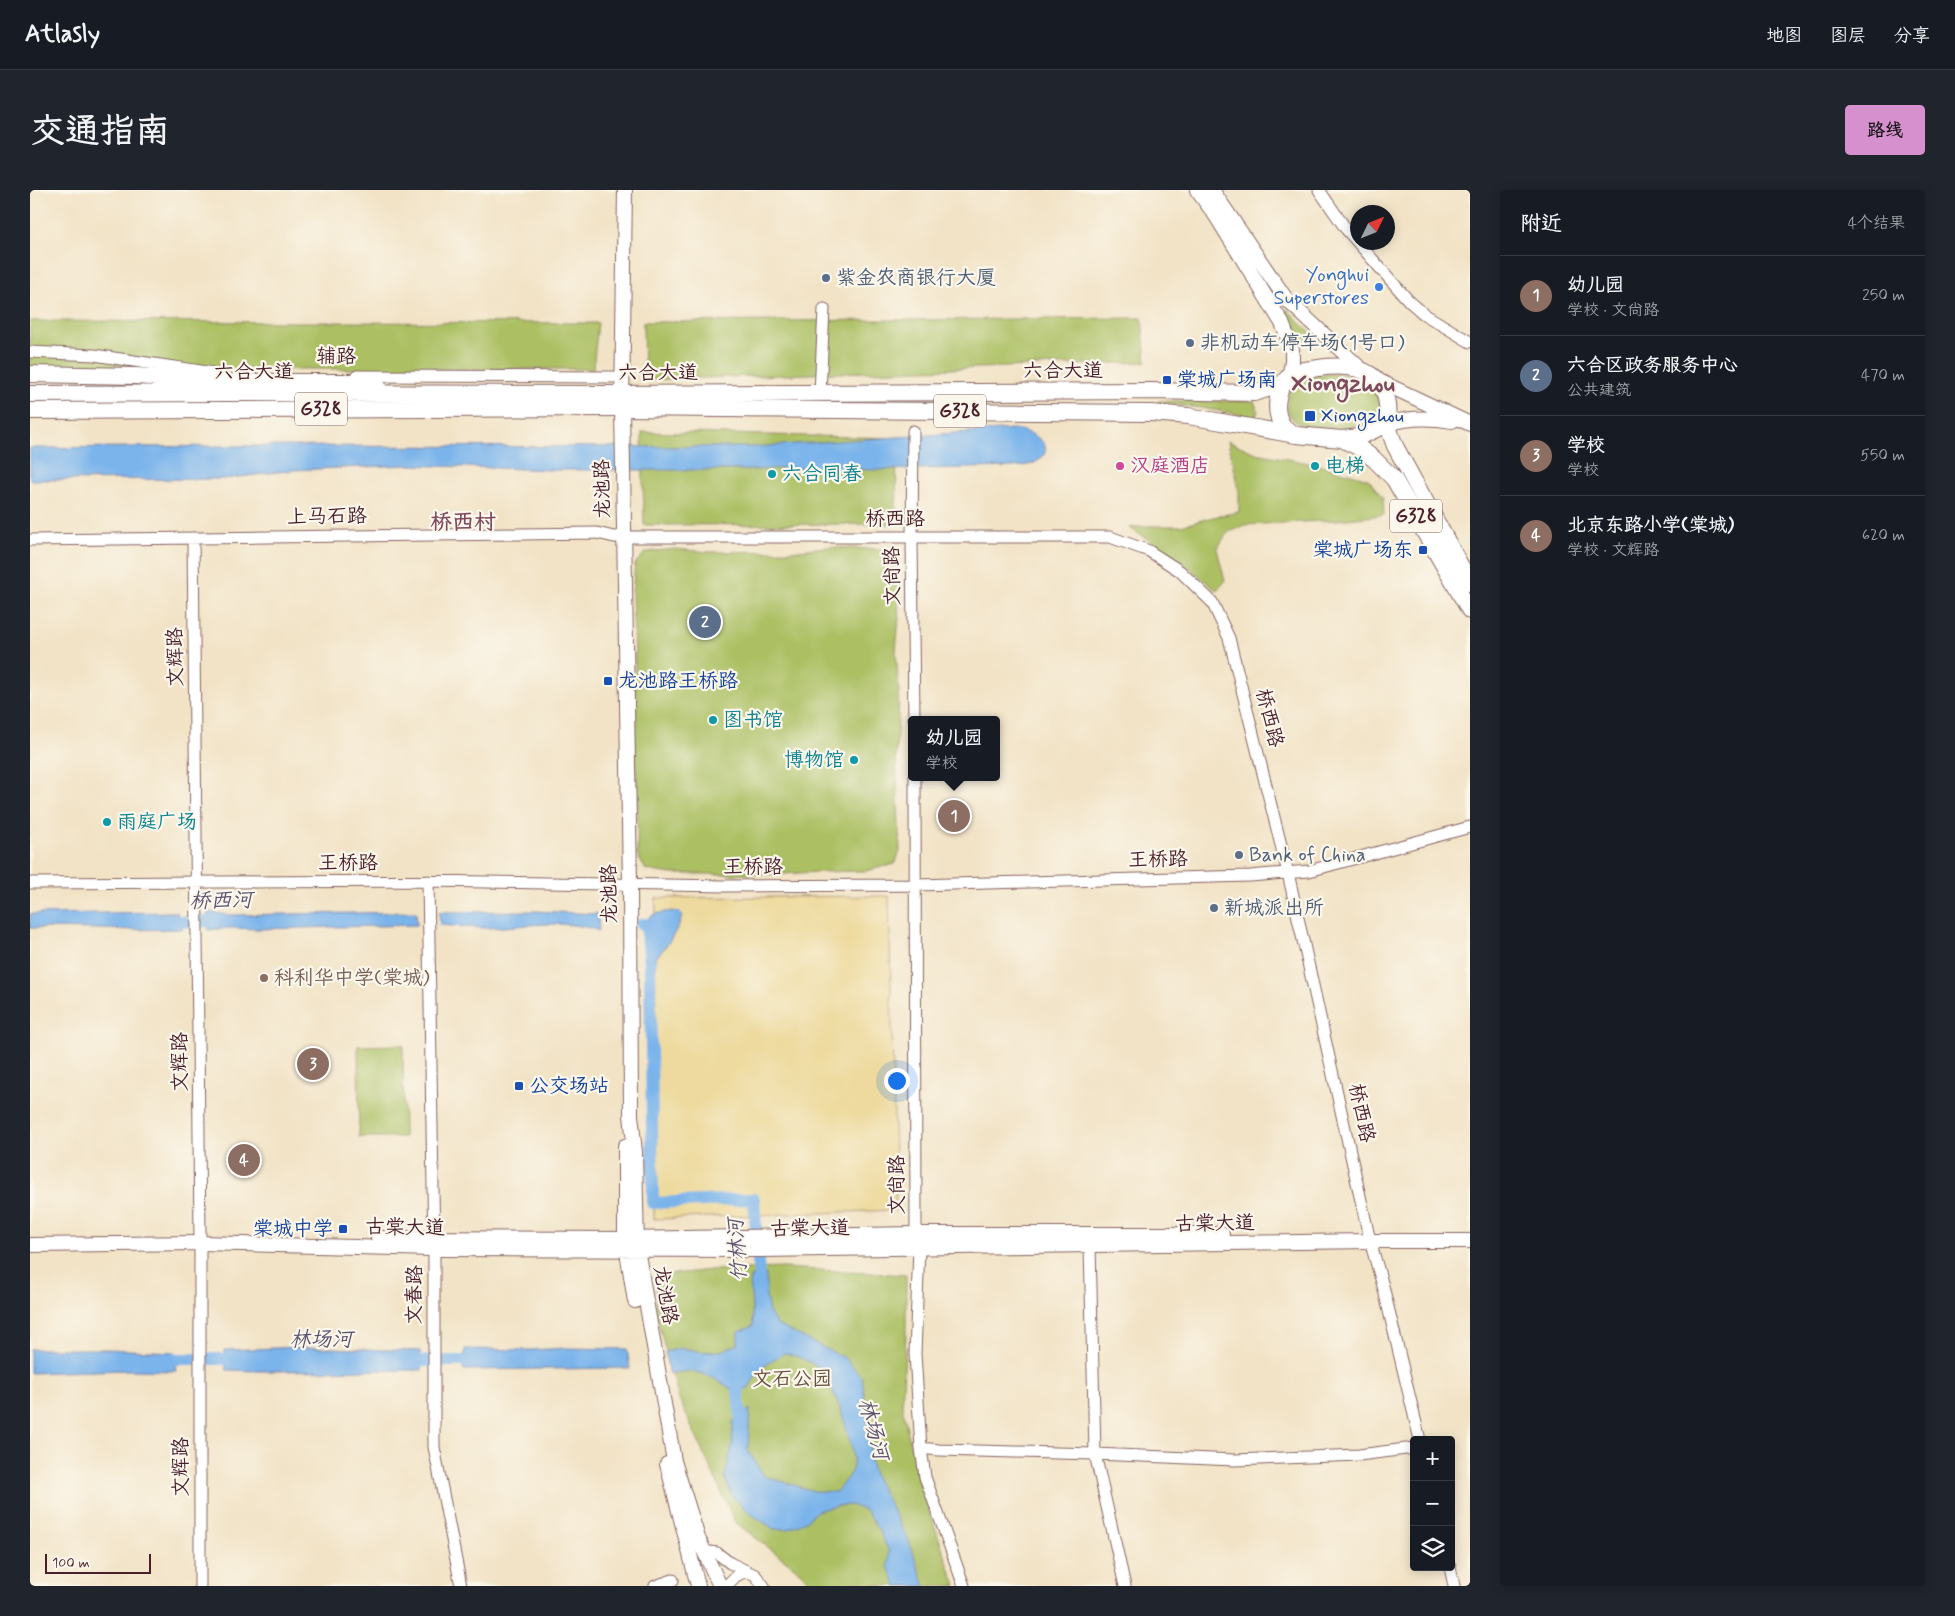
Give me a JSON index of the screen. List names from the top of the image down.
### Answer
{
  "streets": {
    "highway": ["六合大道", "G328"],
    "main road": ["龙池路", "古棠大道"],
    "street": [
      "辅路",
      "上马石路",
      "桥西路",
      "文尚路",
      "文辉路",
      "王桥路",
      "文春路"
    ]
  },
  "crossings": [
    ["辅路", "龙池路"],
    ["六合大道", "G328"],
    ["六合大道", "龙池路"],
    ["龙池路", "上马石路"],
    ["龙池路", "桥西路"],
    ["龙池路", "王桥路"],
    ["龙池路", "古棠大道"],
    ["上马石路", "桥西路"],
    ["上马石路", "文辉路"],
    ["桥西路", "文尚路"],
    ["桥西路", "王桥路"],
    ["桥西路", "古棠大道"],
    ["文尚路", "王桥路"],
    ["文尚路", "古棠大道"],
    ["文辉路", "王桥路"],
    ["文辉路", "古棠大道"],
    ["王桥路", "文春路"],
    ["古棠大道", "文春路"]
  ],
  "districts": ["Xiongzhou", "桥西村"],
  "water": ["桥西河", "竹林河", "林场河"],
  "parks": ["文石公园"],
  "places": {
    "other": [
      "紫金农商银行大厦",
      "Yonghui Superstores",
      "非机动车停车场(1号口)",
      "汉庭酒店",
      "电梯",
      "六合同春",
      "图书馆",
      "博物馆",
      "雨庭广场",
      "Bank of China",
      "新城派出所",
      "科利华中学(棠城)"
    ],
    "transit": [
      "棠城广场南",
      "Xiongzhou",
      "棠城广场东",
      "龙池路王桥路",
      "公交场站",
      "棠城中学"
    ]
  },
  "scale_bar": "100 m",
  "north": "top right",
  "page": {
    "header": "Atlasly",
    "nav": ["地图", "图层", "分享"],
    "buttons": "路线",
    "title": "交通指南",
    "heading": ["附近", "4个结果"],
    "list": [
      {
        "mark": "1",
        "name": "幼儿园",
        "note": "学校 · 文尚路",
        "value": "250 m"
      },
      {
        "mark": "2",
        "name": "六合区政务服务中心",
        "note": "公共建筑",
        "value": "470 m"
      },
      {
        "mark": "3",
        "name": "学校",
        "note": "学校",
        "value": "550 m"
      },
      {
        "mark": "4",
        "name": "北京东路小学(棠城)",
        "note": "学校 · 文辉路",
        "value": "620 m"
      }
    ],
    "pins": [
      "2",
      "1",
      "3",
      "4"
    ],
    "popup": ["幼儿园", "学校"],
    "map_buttons": ["+", "−"],
    "scale": "100 m"
  }
}
